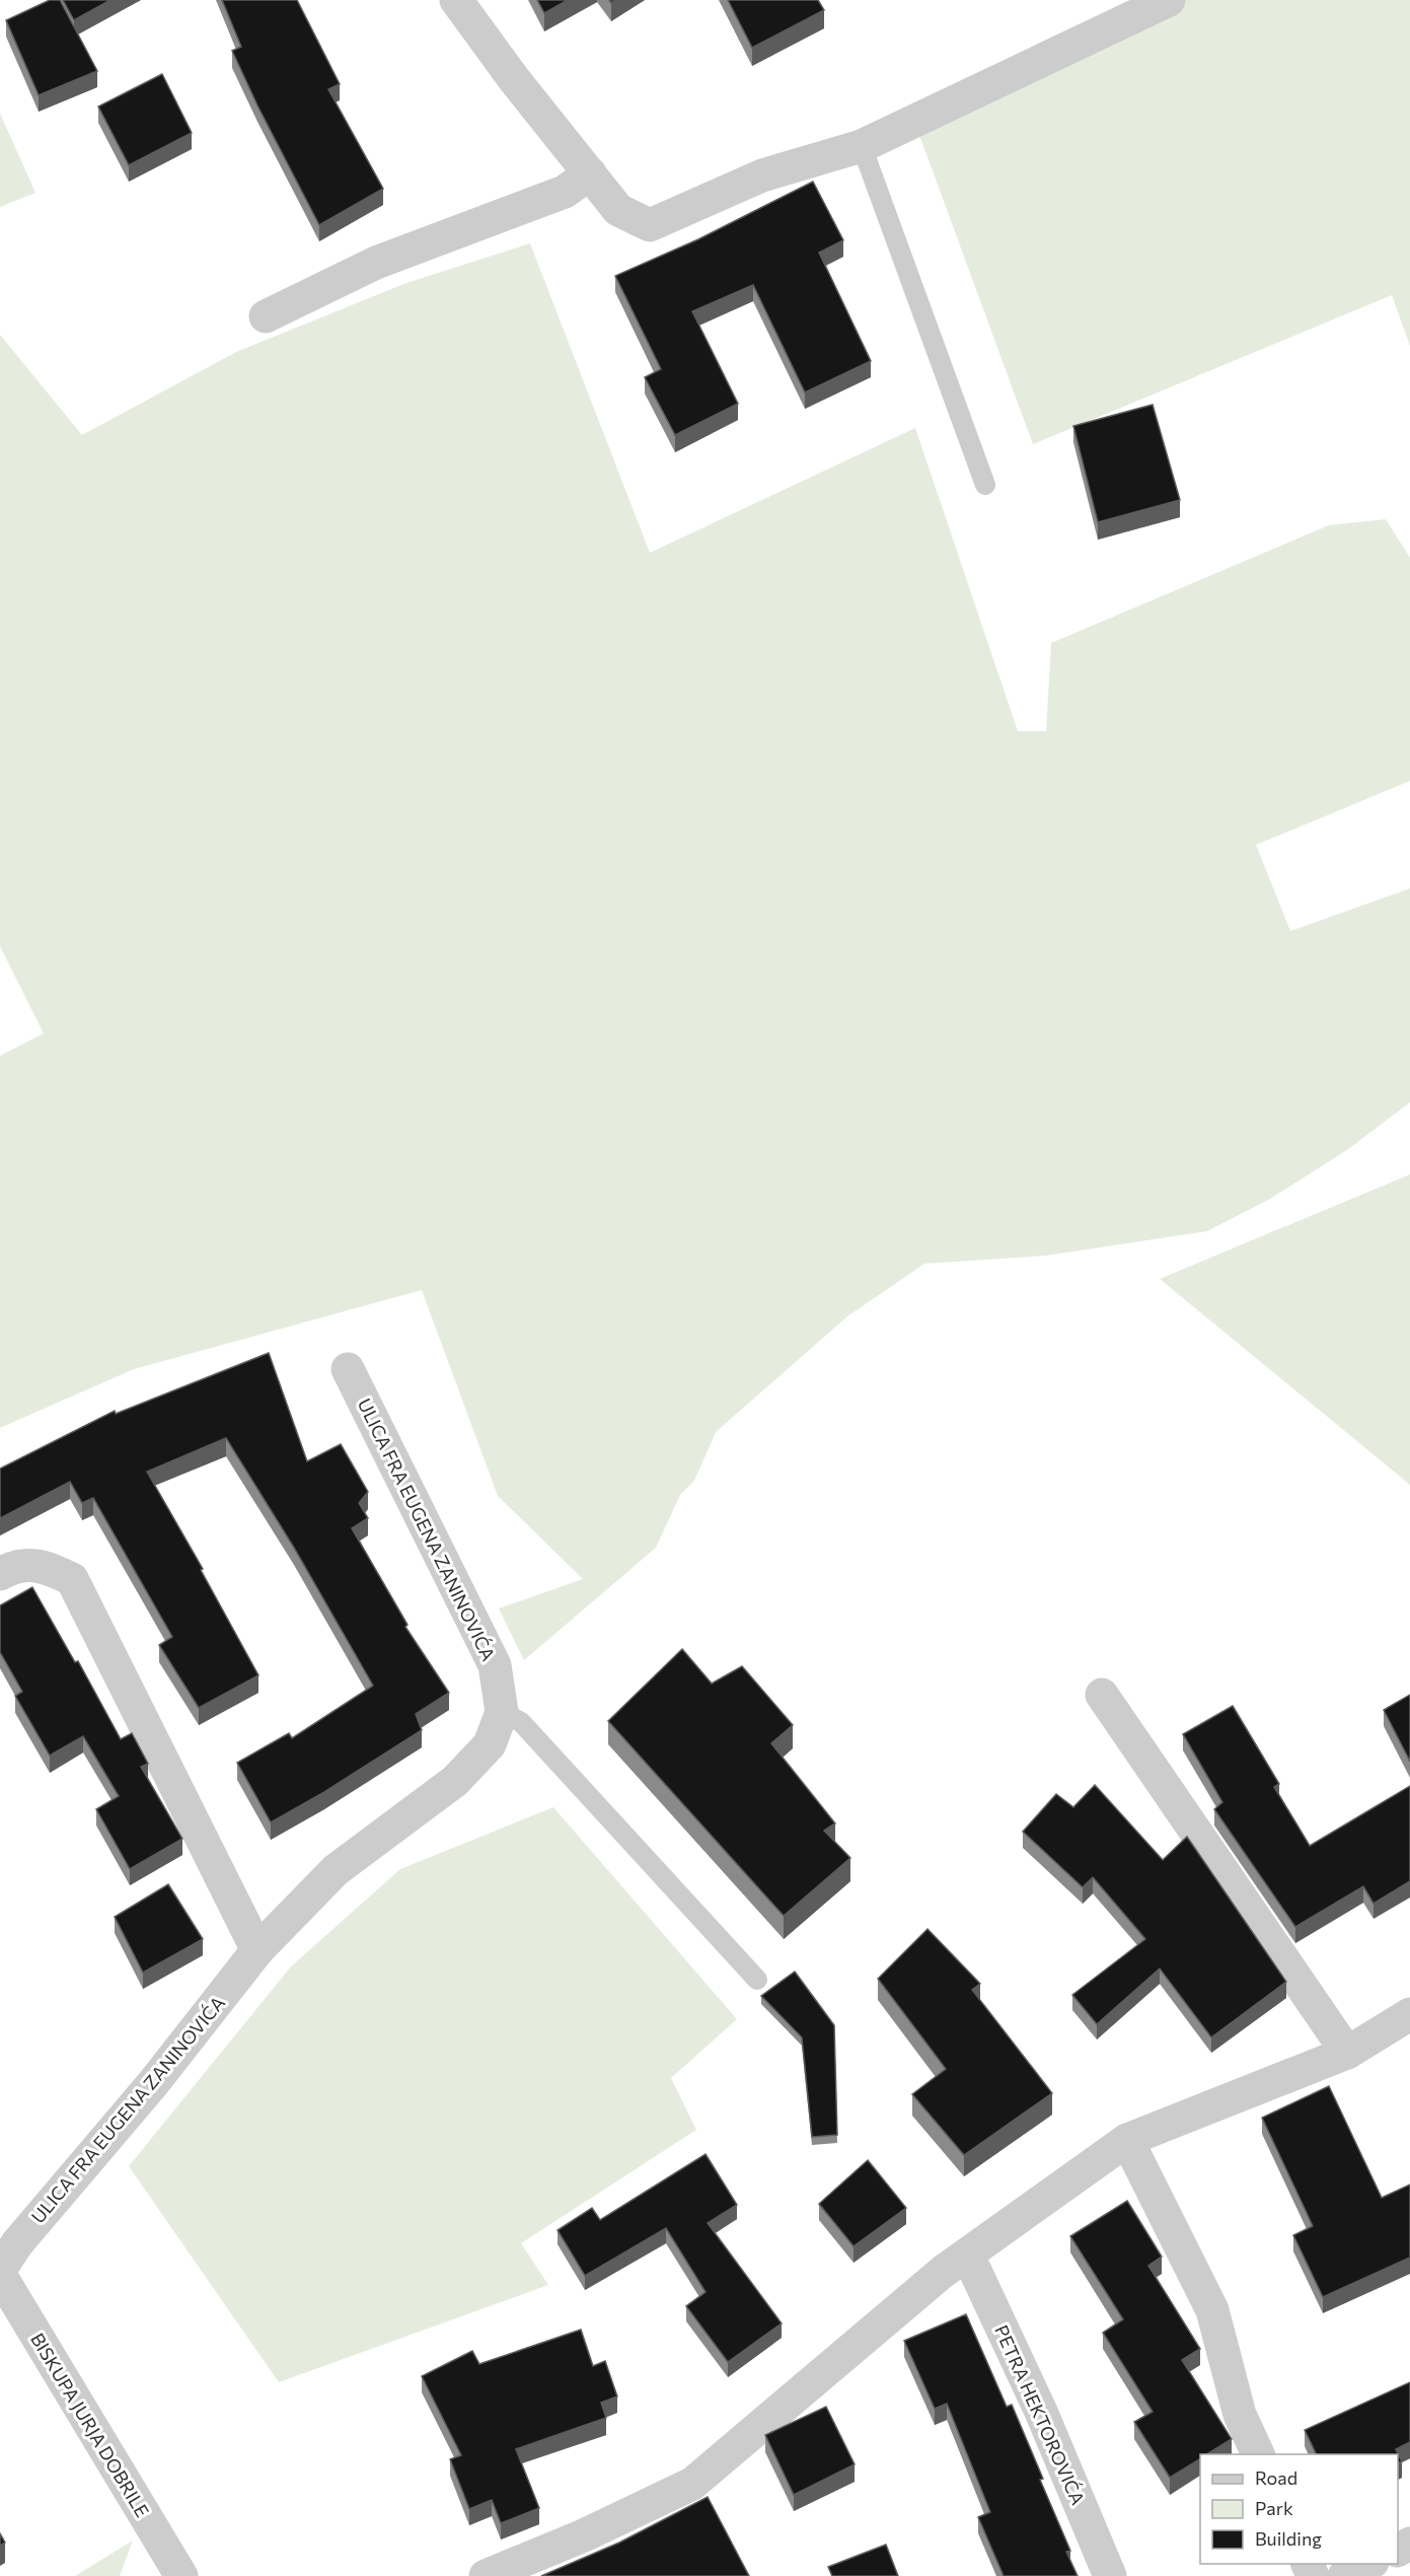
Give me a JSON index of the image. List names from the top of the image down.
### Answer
{
  "streets": {
    "street": ["ULICA FRA EUGENA ZANINOVIĆA", "PETRA HEKTOROVIĆA", "BISKUPA JURJA DOBRILE"]
  },
  "legend": ["Road", "Park", "Building"]
}
